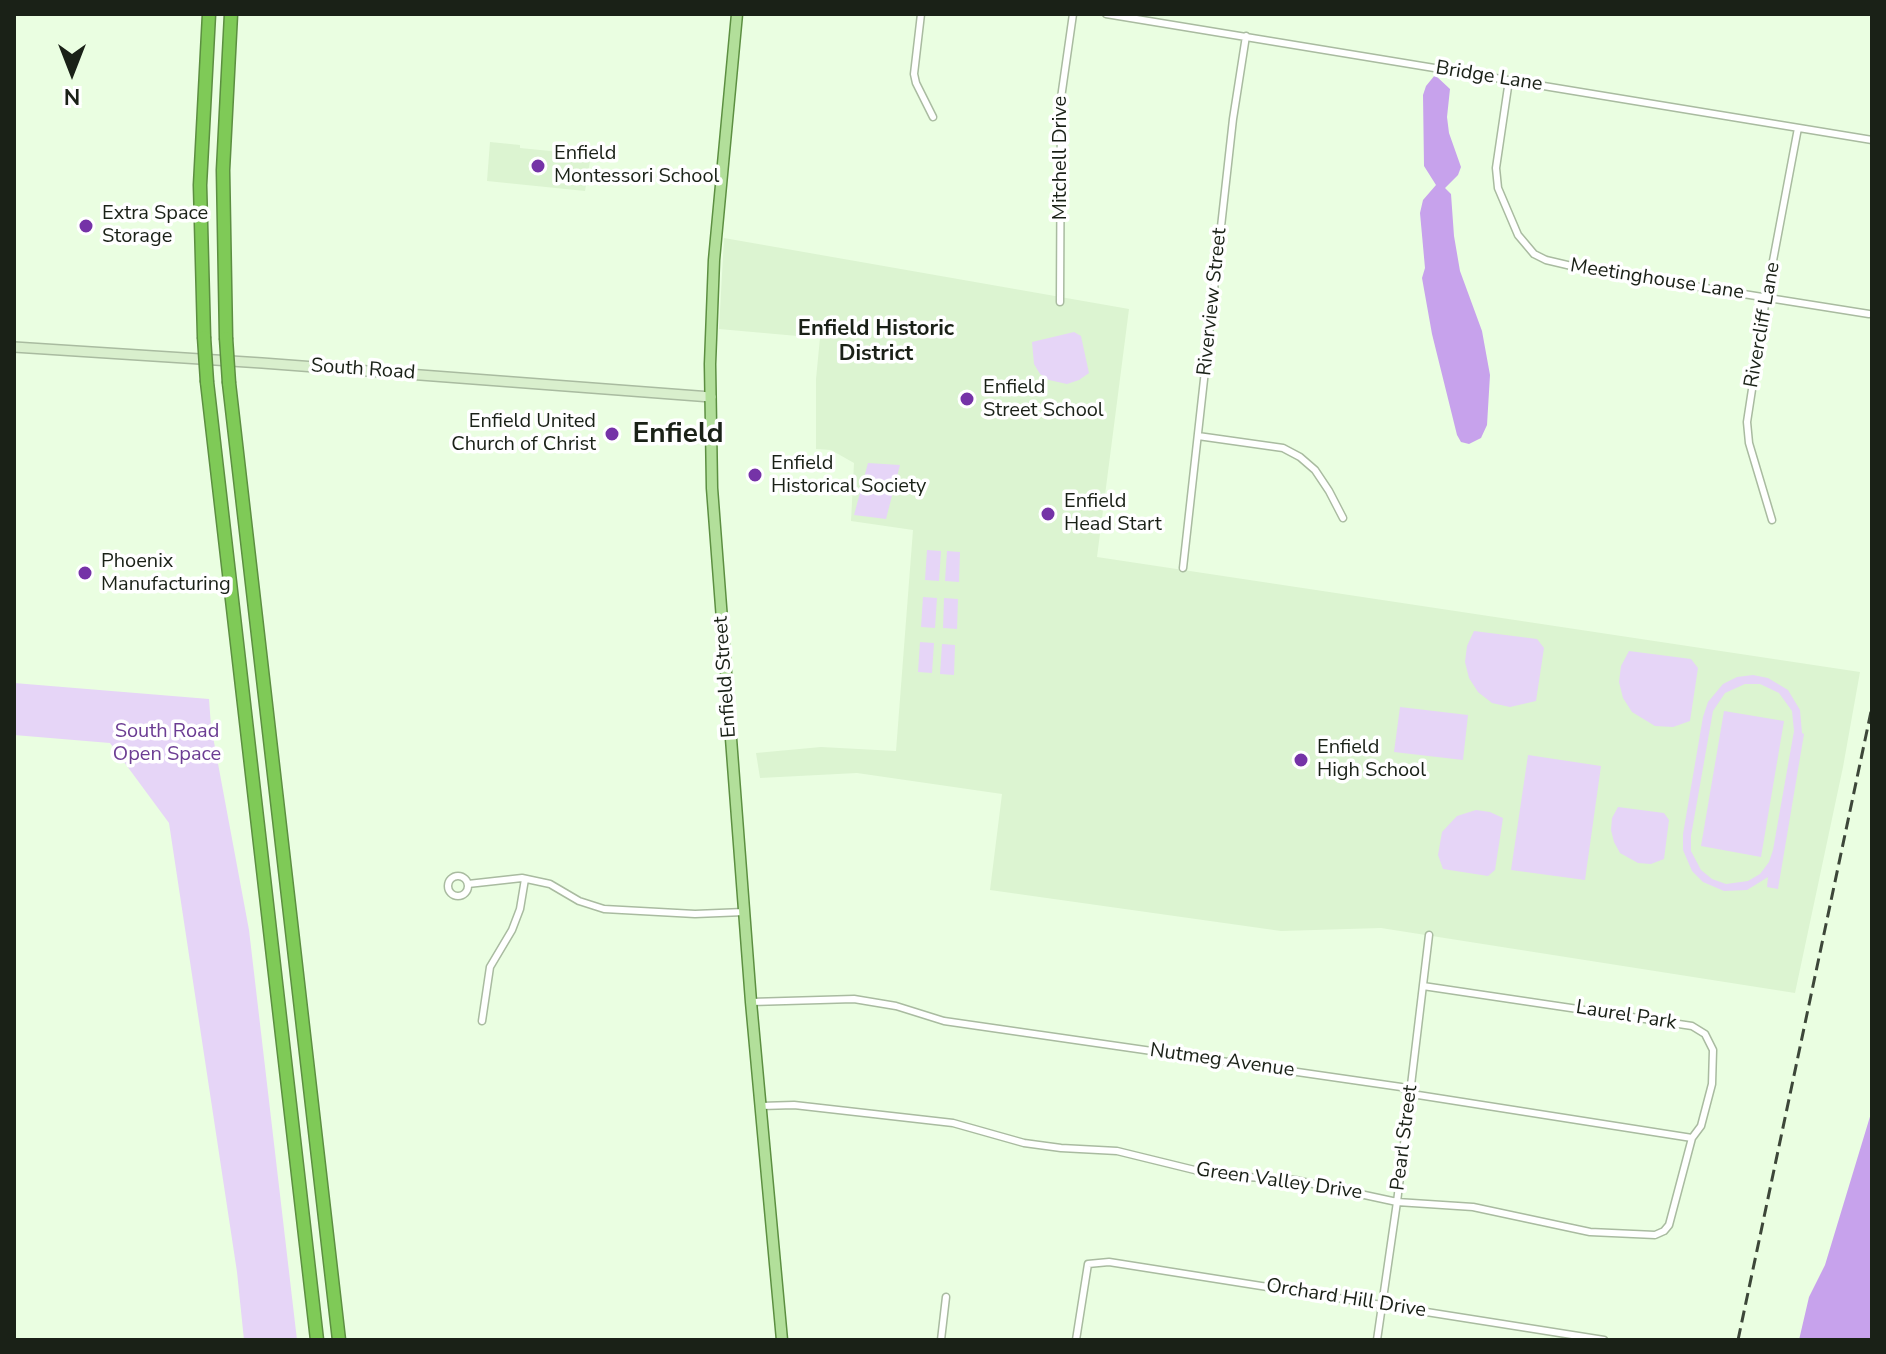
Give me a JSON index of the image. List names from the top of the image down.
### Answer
{
  "streets": {
    "main road": ["South Road", "Enfield Street"],
    "street": [
      "Bridge Lane",
      "Mitchell Drive",
      "Meetinghouse Lane",
      "Riverview Street",
      "Rivercliff Lane",
      "Laurel Park",
      "Nutmeg Avenue",
      "Pearl Street",
      "Green Valley Drive",
      "Orchard Hill Drive"
    ]
  },
  "crossings": [
    ["Bridge Lane", "Meetinghouse Lane"],
    ["Bridge Lane", "Riverview Street"],
    ["Bridge Lane", "Rivercliff Lane"],
    ["Meetinghouse Lane", "Rivercliff Lane"],
    ["South Road", "Enfield Street"],
    ["Enfield Street", "Nutmeg Avenue"],
    ["Enfield Street", "Green Valley Drive"],
    ["Laurel Park", "Nutmeg Avenue"],
    ["Laurel Park", "Pearl Street"],
    ["Laurel Park", "Green Valley Drive"],
    ["Nutmeg Avenue", "Pearl Street"],
    ["Pearl Street", "Green Valley Drive"],
    ["Pearl Street", "Orchard Hill Drive"]
  ],
  "districts": ["Enfield Historic District", "Enfield"],
  "parks": ["South Road Open Space"],
  "places": [
    "Enfield Montessori School",
    "Extra Space Storage",
    "Enfield Street School",
    "Enfield United Church of Christ",
    "Enfield Historical Society",
    "Enfield Head Start",
    "Phoenix Manufacturing",
    "Enfield High School"
  ],
  "north": "bottom"
}
